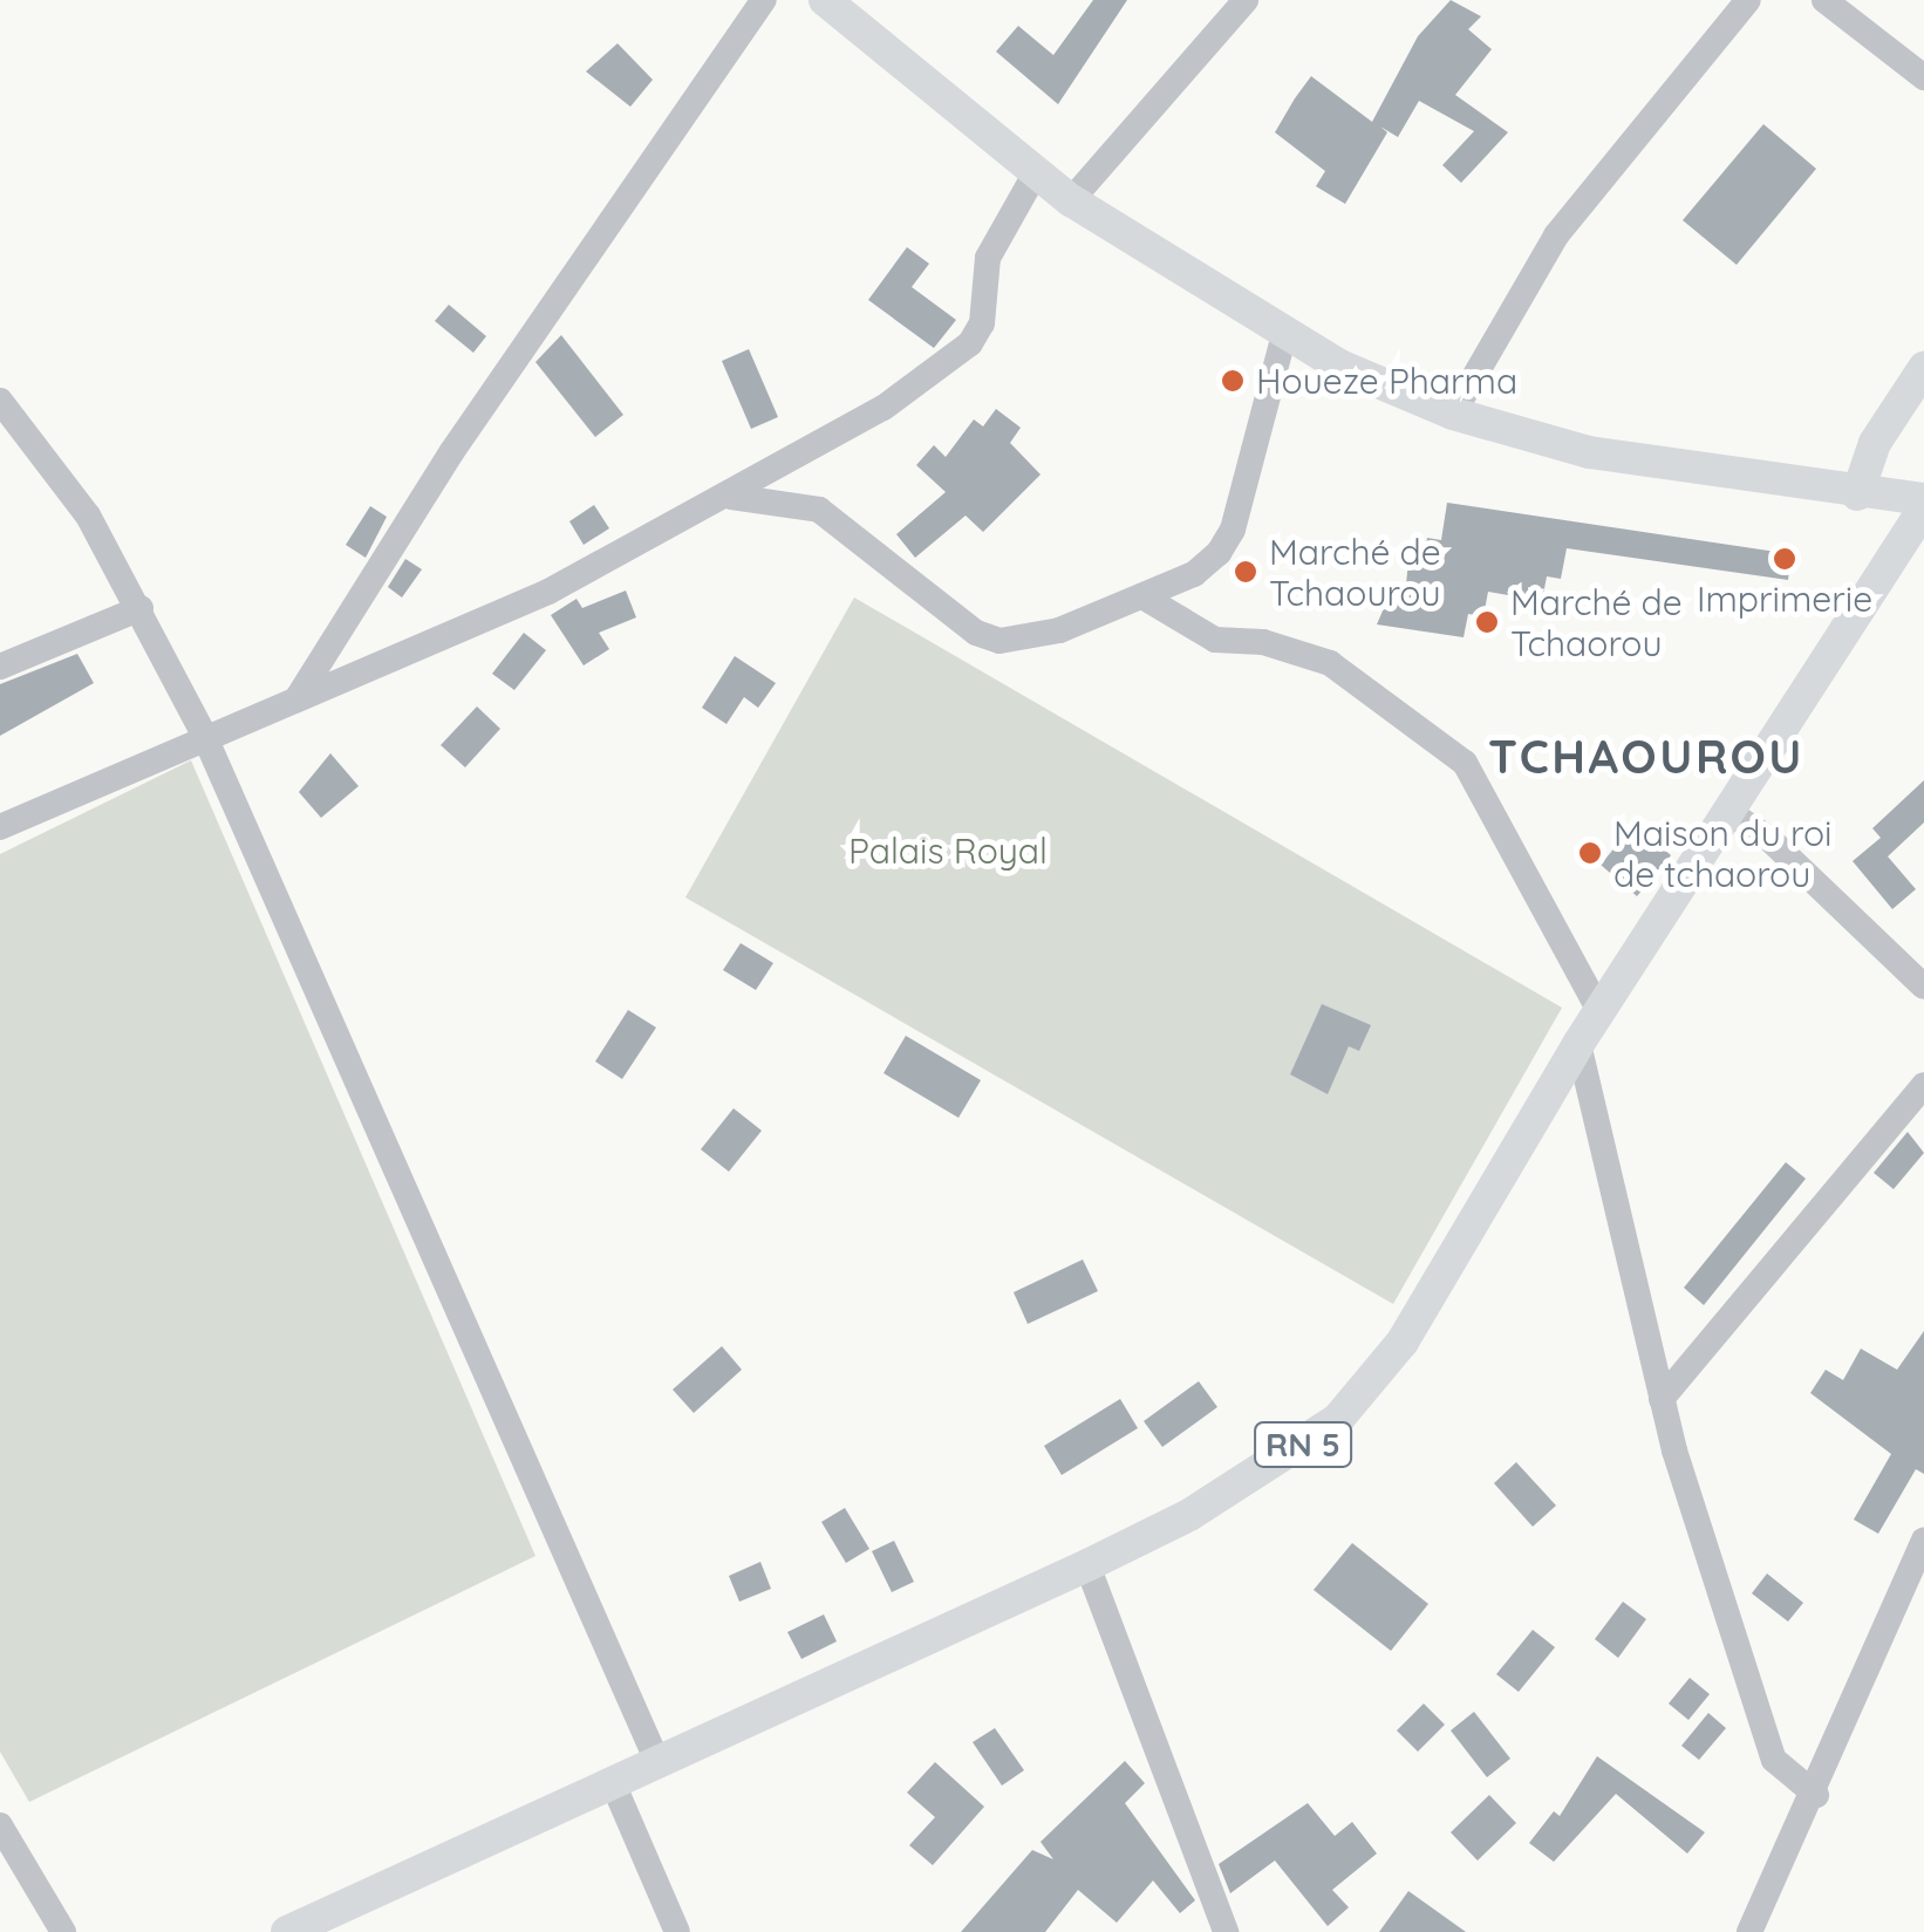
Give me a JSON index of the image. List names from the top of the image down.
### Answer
{
  "streets": {
    "main road": ["RN 5"]
  },
  "districts": ["TCHAOUROU"],
  "parks": ["Palais Royal"],
  "places": [
    "Houeze Pharma",
    "Imprimerie",
    "Marché de Tchaourou",
    "Marché de Tchaorou",
    "Maison du roi de tchaorou"
  ]
}
